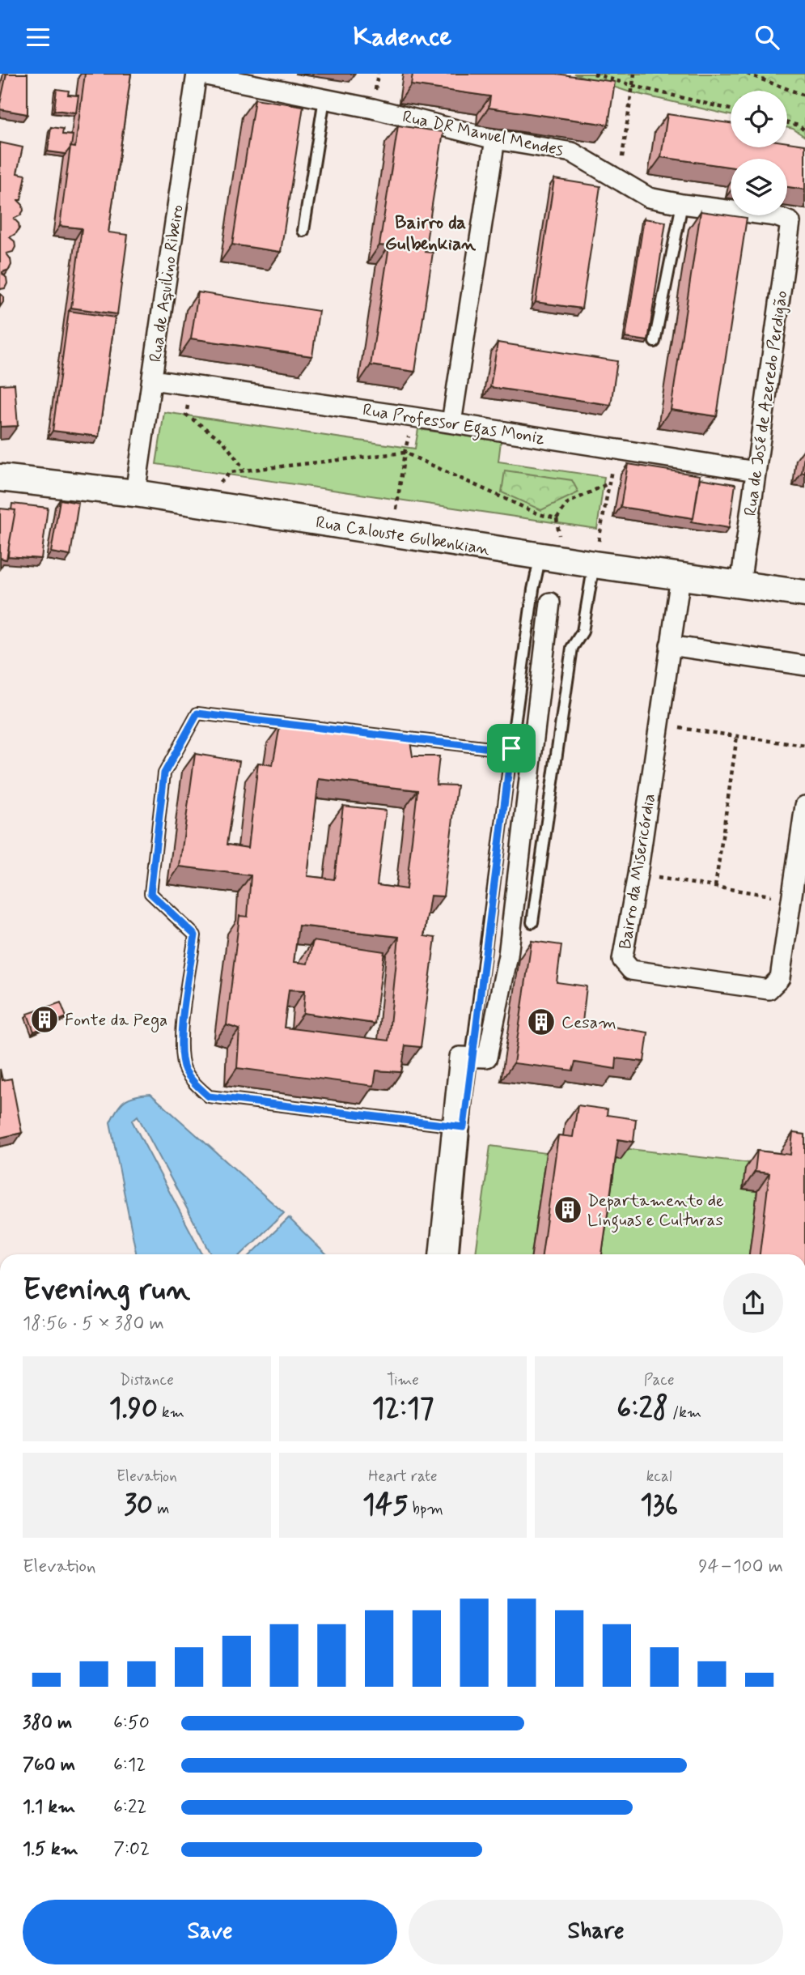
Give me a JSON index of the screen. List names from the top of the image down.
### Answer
{
  "streets": {
    "main road": ["Rua Calouste Gulbenkian"],
    "street": [
      "Rua DR Manuel Mendes",
      "Rua de Aquilino Ribeiro",
      "Rua de José de Azeredo Perdigão",
      "Rua Professor Egas Moniz",
      "Bairro da Misericórdia"
    ]
  },
  "crossings": [
    ["Rua DR Manuel Mendes", "Rua de Aquilino Ribeiro"],
    ["Rua DR Manuel Mendes", "Rua de José de Azeredo Perdigão"],
    ["Rua de Aquilino Ribeiro", "Rua Professor Egas Moniz"],
    ["Rua de Aquilino Ribeiro", "Rua Calouste Gulbenkian"],
    ["Rua de José de Azeredo Perdigão", "Rua Professor Egas Moniz"],
    ["Rua de José de Azeredo Perdigão", "Rua Calouste Gulbenkian"],
    ["Rua Calouste Gulbenkian", "Bairro da Misericórdia"]
  ],
  "districts": ["Bairro da Gulbenkian"],
  "places": {
    "building": ["Fonte da Pega", "Cesam", "Departamento de Línguas e Culturas"]
  },
  "page": {
    "header": "Kadence",
    "heading": ["Evening run", "18:56 · 5 × 380 m"],
    "stats": [
      ["Distance", "1.90 km"],
      ["Time", "12:17"],
      ["Pace", "6:28 /km"],
      ["Elevation", "30 m"],
      ["Heart rate", "145 bpm"],
      ["kcal", "136"]
    ],
    "chart": ["Elevation", "94–100 m"],
    "list": [
      {
        "name": "380 m",
        "note": "6:50"
      },
      {
        "name": "760 m",
        "note": "6:12"
      },
      {
        "name": "1.1 km",
        "note": "6:22"
      },
      {
        "name": "1.5 km",
        "note": "7:02"
      }
    ],
    "buttons": ["Save", "Share"]
  }
}
